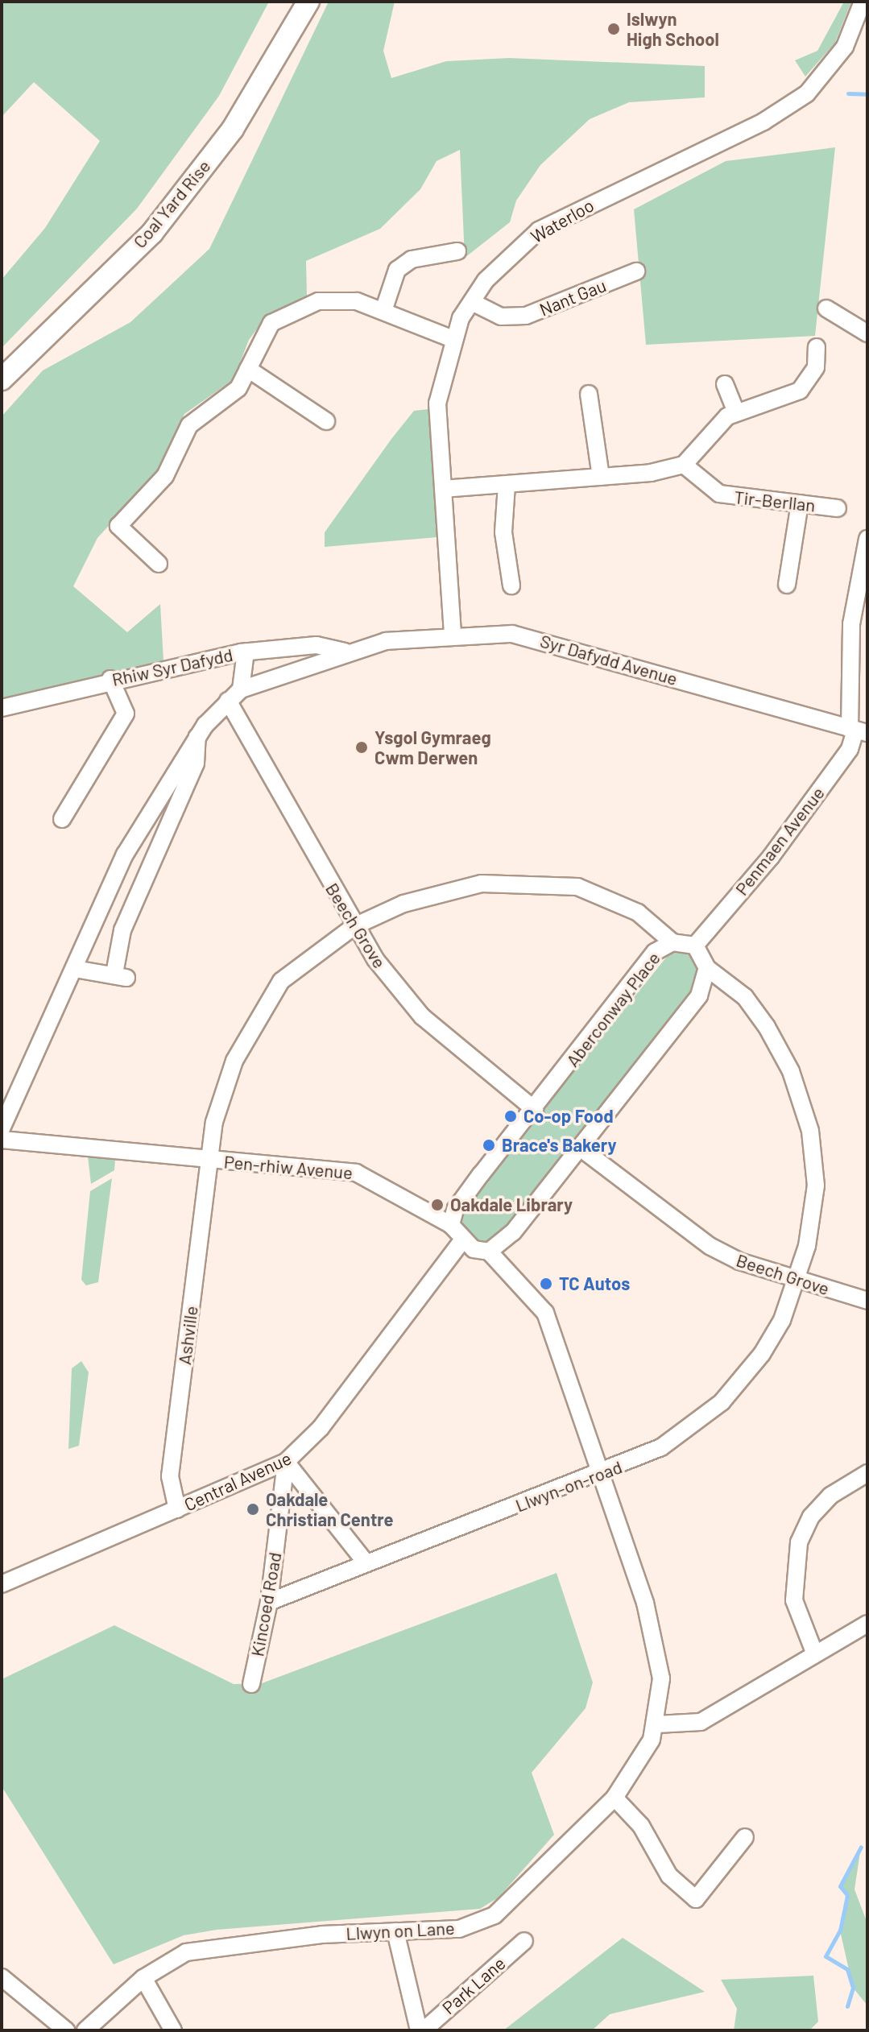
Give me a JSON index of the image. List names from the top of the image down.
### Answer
{
  "streets": {
    "main road": ["Coal Yard Rise"],
    "street": [
      "Waterloo",
      "Nant Gau",
      "Tir-Berllan",
      "Syr Dafydd Avenue",
      "Rhiw Syr Dafydd",
      "Penmaen Avenue",
      "Beech Grove",
      "Aberconway Place",
      "Pen-rhiw Avenue",
      "Ashville",
      "Central Avenue",
      "Llwyn-on-road",
      "Kincoed Road",
      "Llwyn on Lane",
      "Park Lane"
    ]
  },
  "crossings": [
    ["Waterloo", "Nant Gau"],
    ["Waterloo", "Syr Dafydd Avenue"],
    ["Syr Dafydd Avenue", "Rhiw Syr Dafydd"],
    ["Syr Dafydd Avenue", "Penmaen Avenue"],
    ["Penmaen Avenue", "Aberconway Place"],
    ["Beech Grove", "Aberconway Place"],
    ["Beech Grove", "Ashville"],
    ["Beech Grove", "Llwyn-on-road"],
    ["Aberconway Place", "Pen-rhiw Avenue"],
    ["Aberconway Place", "Ashville"],
    ["Pen-rhiw Avenue", "Ashville"],
    ["Pen-rhiw Avenue", "Central Avenue"],
    ["Ashville", "Central Avenue"],
    ["Central Avenue", "Kincoed Road"],
    ["Llwyn-on-road", "Kincoed Road"],
    ["Llwyn on Lane", "Park Lane"]
  ],
  "places": [
    "Islwyn High School",
    "Ysgol Gymraeg Cwm Derwen",
    "Co-op Food",
    "Brace's Bakery",
    "Oakdale Library",
    "TC Autos",
    "Oakdale Christian Centre"
  ]
}
